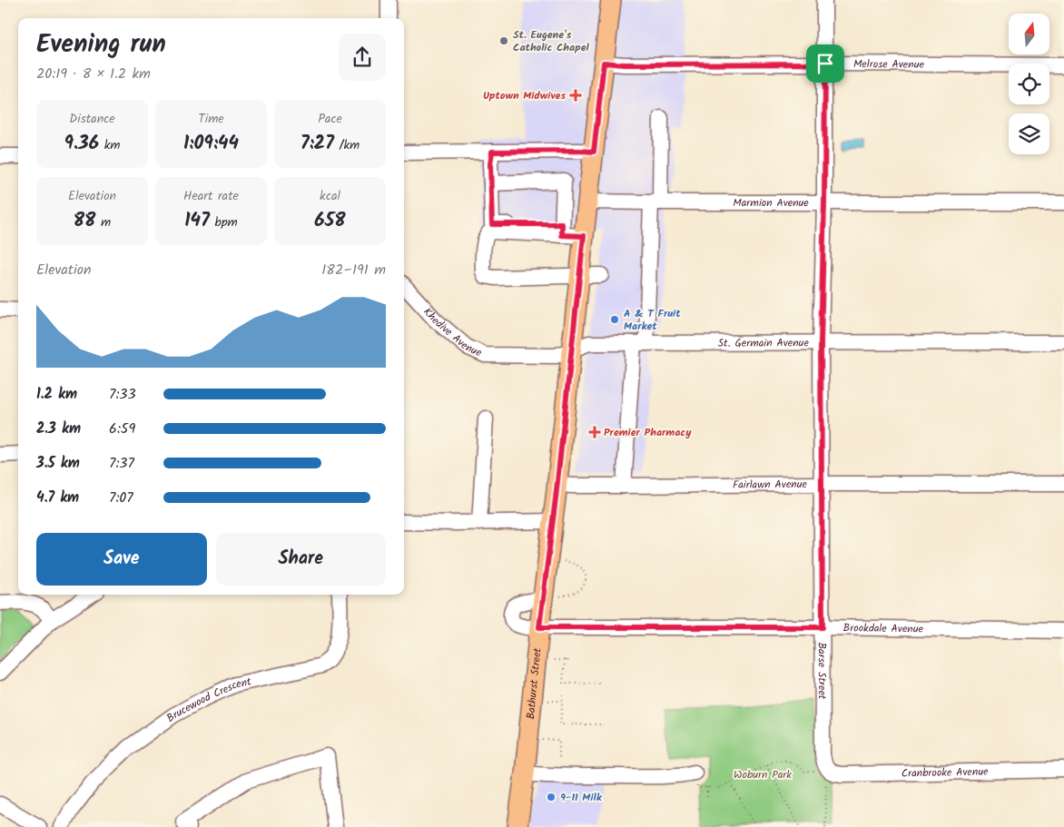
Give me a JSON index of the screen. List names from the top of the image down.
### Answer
{
  "streets": {
    "main road": ["Bathurst Street"],
    "street": [
      "Melrose Avenue",
      "Marmion Avenue",
      "Khedive Avenue",
      "St. Germain Avenue",
      "Fairlawn Avenue",
      "Brookdale Avenue",
      "Barse Street",
      "Brucewood Crescent",
      "Cranbrooke Avenue"
    ]
  },
  "crossings": [
    ["Melrose Avenue", "Barse Street"],
    ["Melrose Avenue", "Bathurst Street"],
    ["Marmion Avenue", "Barse Street"],
    ["Marmion Avenue", "Bathurst Street"],
    ["Khedive Avenue", "St. Germain Avenue"],
    ["Khedive Avenue", "Bathurst Street"],
    ["St. Germain Avenue", "Barse Street"],
    ["St. Germain Avenue", "Bathurst Street"],
    ["Fairlawn Avenue", "Barse Street"],
    ["Fairlawn Avenue", "Bathurst Street"],
    ["Brookdale Avenue", "Barse Street"],
    ["Brookdale Avenue", "Bathurst Street"],
    ["Barse Street", "Cranbrooke Avenue"]
  ],
  "parks": ["Woburn Park"],
  "places": {
    "other": ["St. Eugene's Catholic Chapel", "A & T Fruit Market", "9-11 Milk"],
    "health": ["Uptown Midwives", "Premier Pharmacy"]
  },
  "north": "top",
  "page": {
    "heading": ["Evening run", "20:19 · 8 × 1.2 km"],
    "stats": [
      ["Distance", "9.36 km"],
      ["Time", "1:09:44"],
      ["Pace", "7:27 /km"],
      ["Elevation", "88 m"],
      ["Heart rate", "147 bpm"],
      ["kcal", "658"]
    ],
    "chart": ["Elevation", "182–191 m"],
    "list": [
      {
        "name": "1.2 km",
        "note": "7:33"
      },
      {
        "name": "2.3 km",
        "note": "6:59"
      },
      {
        "name": "3.5 km",
        "note": "7:37"
      },
      {
        "name": "4.7 km",
        "note": "7:07"
      }
    ],
    "buttons": ["Save", "Share"]
  }
}
